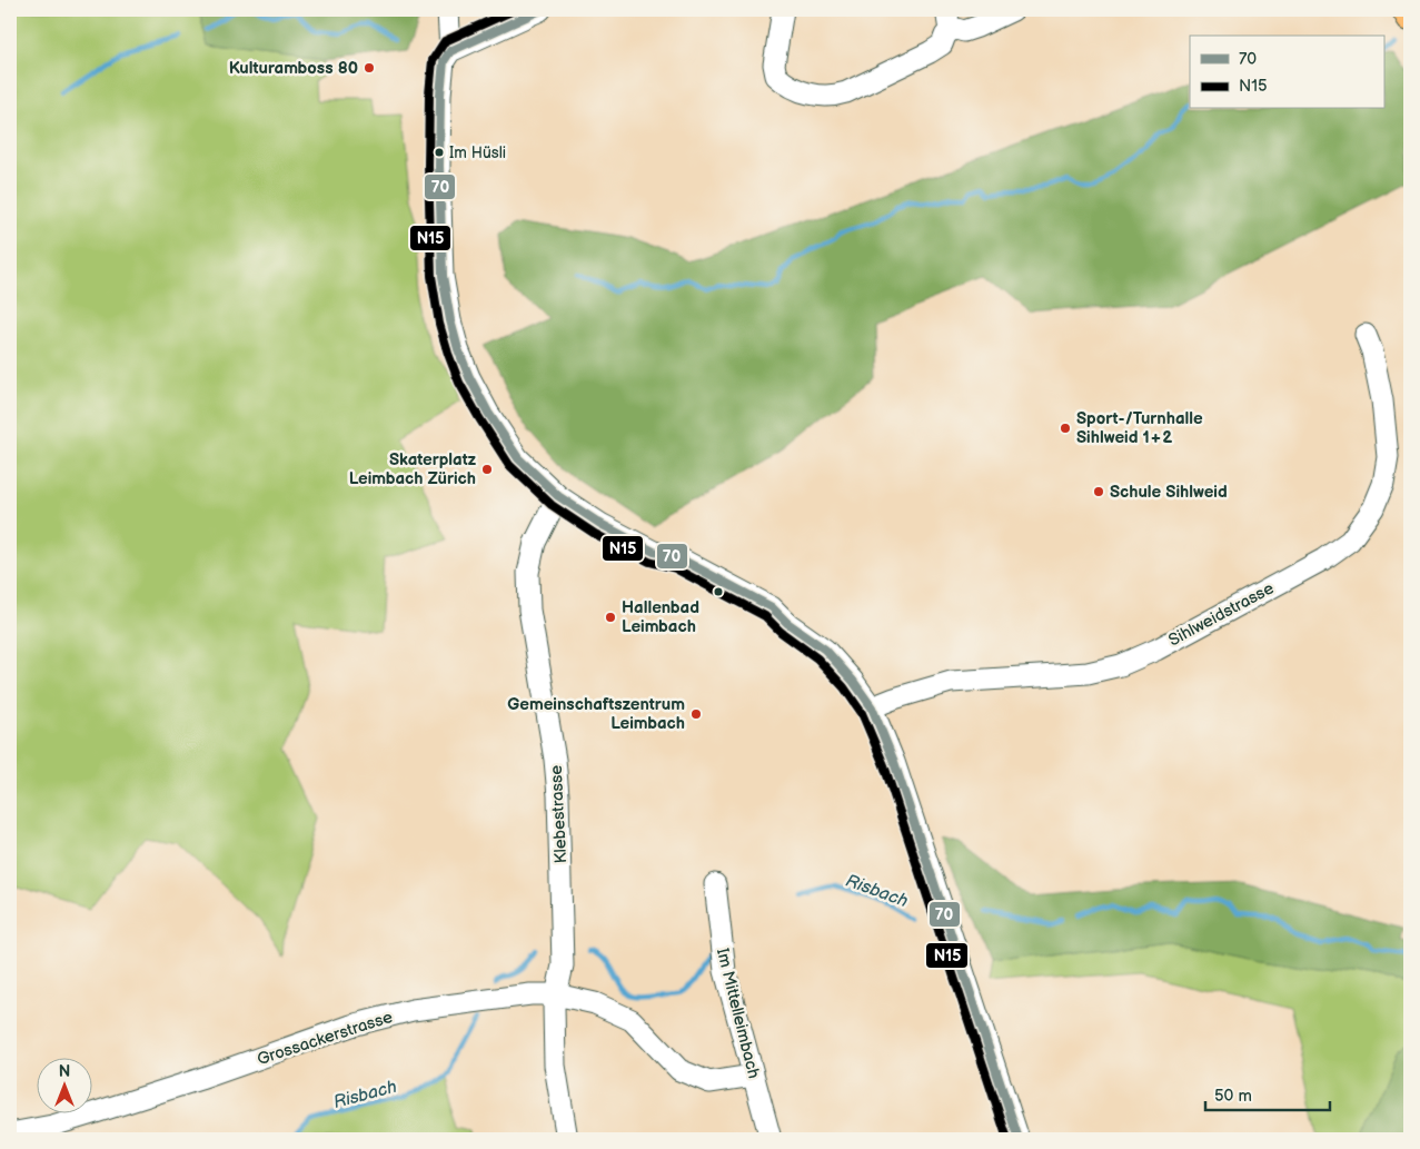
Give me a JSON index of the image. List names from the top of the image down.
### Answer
{
  "streets": {
    "street": [
      "Sihlweidstrasse",
      "Klebestrasse",
      "Im Mittelleimbach",
      "Grossackerstrasse"
    ]
  },
  "crossings": [
    ["Klebestrasse", "Grossackerstrasse"],
    ["Im Mittelleimbach", "Grossackerstrasse"]
  ],
  "water": ["Risbach"],
  "places": [
    "Kulturamboss 80",
    "Im Hüsli",
    "Sport-/Turnhalle Sihlweid 1+2",
    "Skaterplatz Leimbach Zürich",
    "Schule Sihlweid",
    "Hallenbad Leimbach",
    "Gemeinschaftszentrum Leimbach"
  ],
  "lines": ["transit line 70", "transit line N15"],
  "legend": ["70", "N15"],
  "scale_bar": "50 m",
  "north": "top"
}
